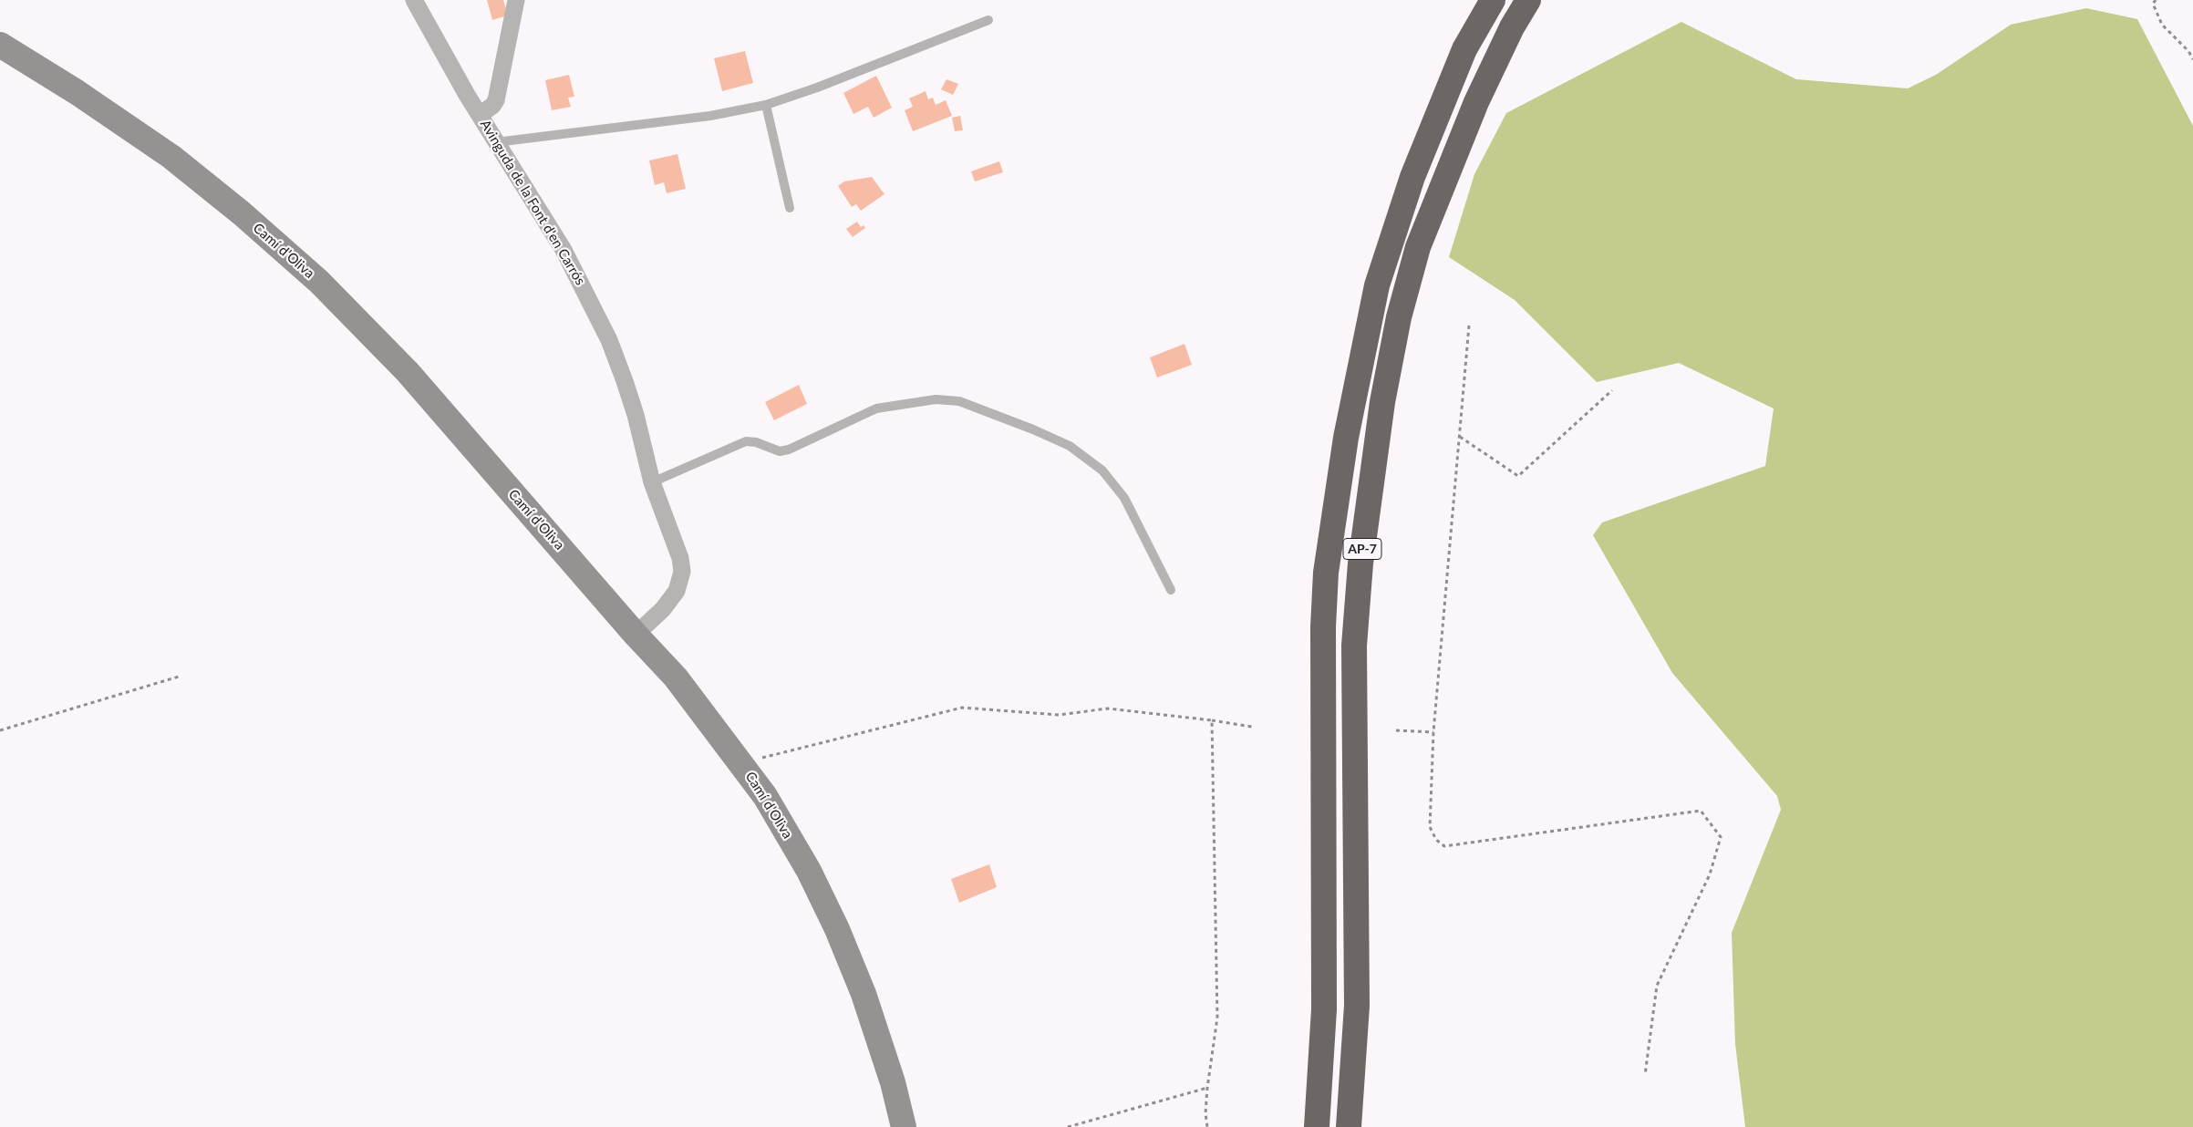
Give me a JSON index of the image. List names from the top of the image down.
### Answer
{
  "streets": {
    "highway": ["AP-7"],
    "street": ["Avinguda de la Font d'en Carrós", "Camí d’Oliva"]
  },
  "crossings": [
    ["Avinguda de la Font d'en Carrós", "Camí d’Oliva"]
  ]
}
